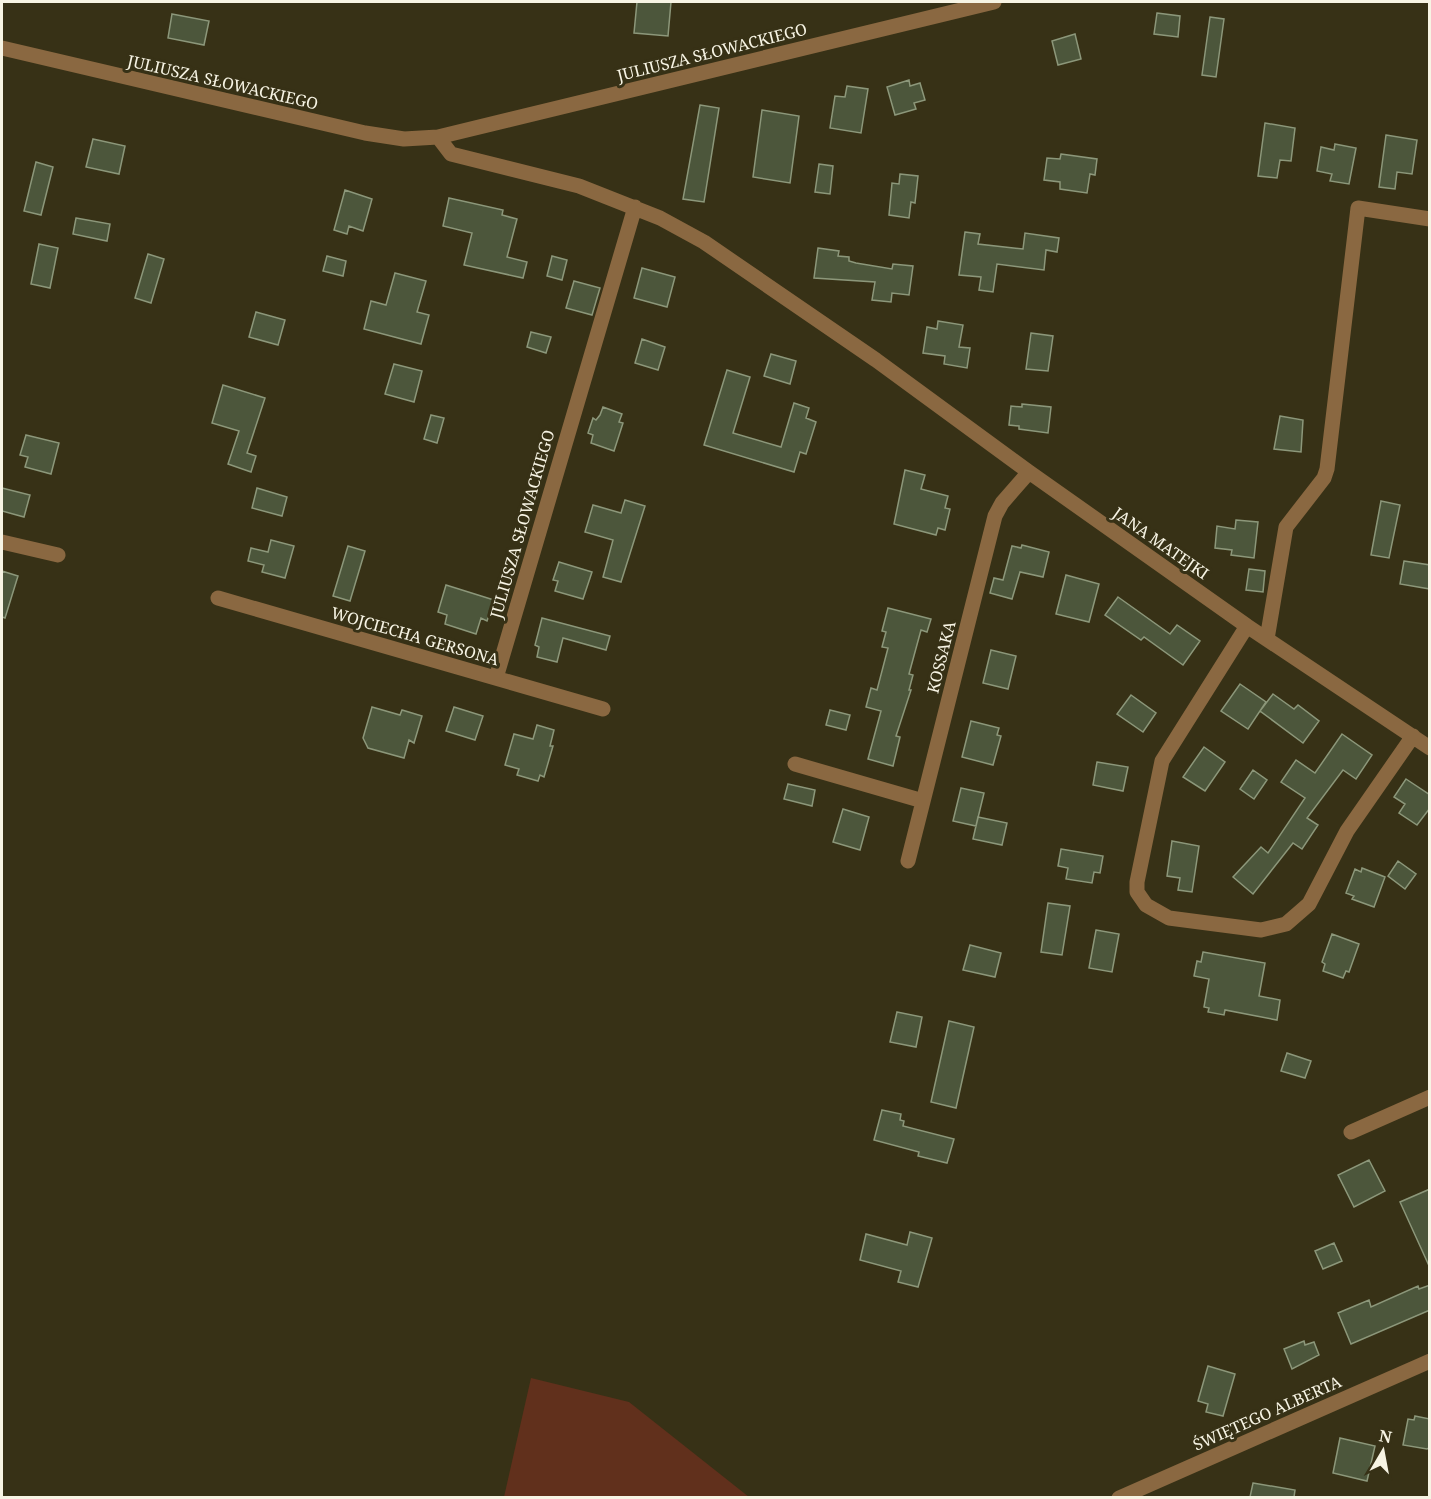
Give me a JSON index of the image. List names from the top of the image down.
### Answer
{
  "streets": {
    "street": [
      "JULIUSZA SŁOWACKIEGO",
      "JANA MATEJKI",
      "WOJCIECHA GERSONA",
      "KOSSAKA",
      "ŚWIĘTEGO ALBERTA"
    ]
  },
  "crossings": [
    ["JULIUSZA SŁOWACKIEGO", "JANA MATEJKI"],
    ["JULIUSZA SŁOWACKIEGO", "WOJCIECHA GERSONA"],
    ["JANA MATEJKI", "KOSSAKA"]
  ],
  "north": "top"
}
